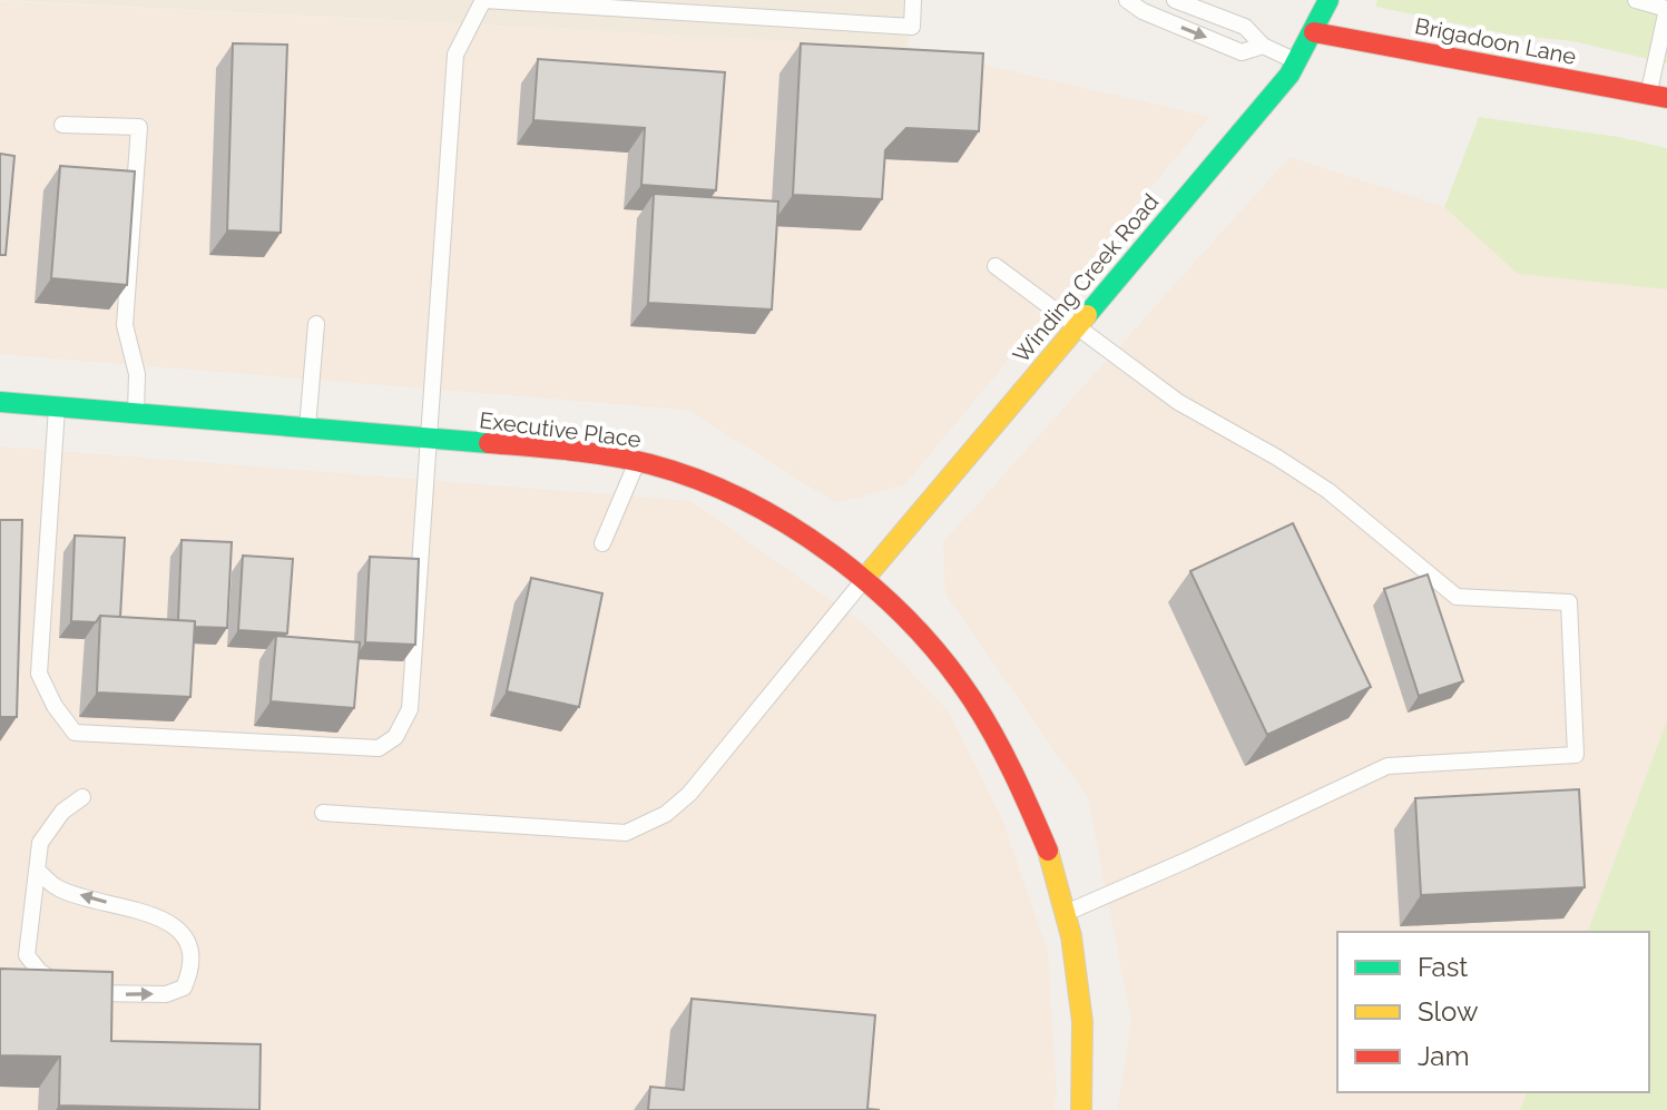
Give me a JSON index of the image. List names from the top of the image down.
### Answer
{
  "streets": {
    "street": ["Brigadoon Lane", "Winding Creek Road", "Executive Place"]
  },
  "crossings": [
    ["Brigadoon Lane", "Winding Creek Road"],
    ["Winding Creek Road", "Executive Place"]
  ],
  "legend": ["Fast", "Slow", "Jam"]
}
